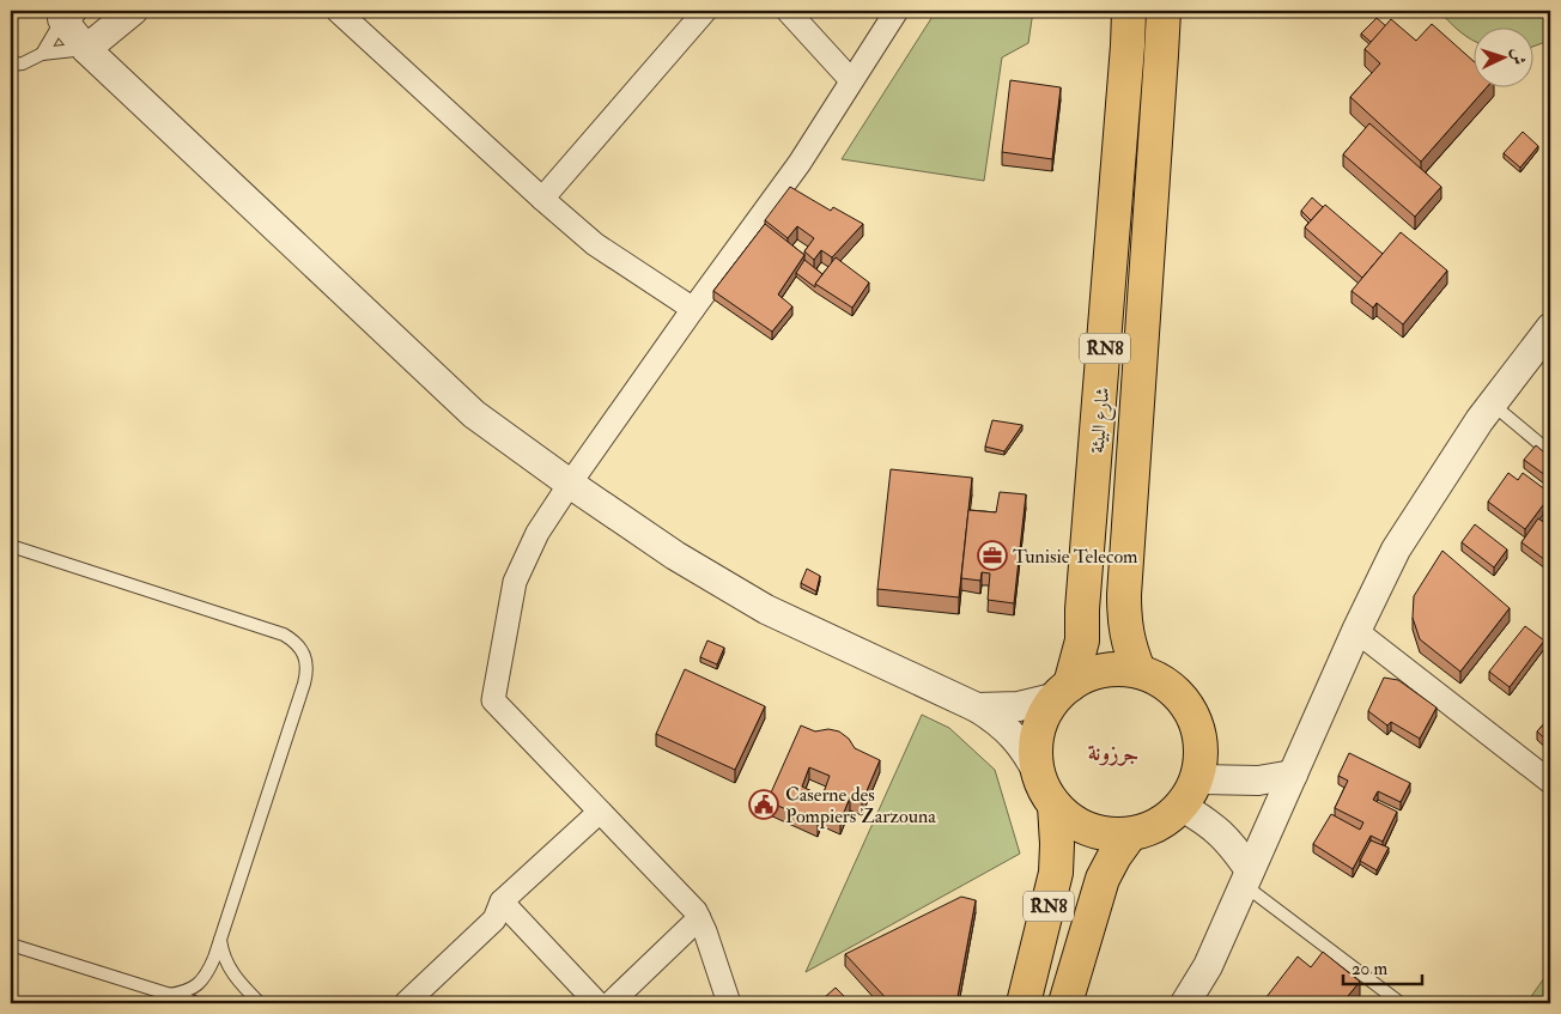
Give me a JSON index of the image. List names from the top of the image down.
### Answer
{
  "streets": {
    "main road": ["RN8", "شارع البيئة"]
  },
  "crossings": [
    ["RN8", "شارع البيئة"]
  ],
  "districts": ["جرزونة"],
  "places": {
    "office": ["Tunisie Telecom"],
    "public building": ["Caserne des Pompiers Zarzouna"]
  },
  "scale_bar": "20 m",
  "north": "right"
}
